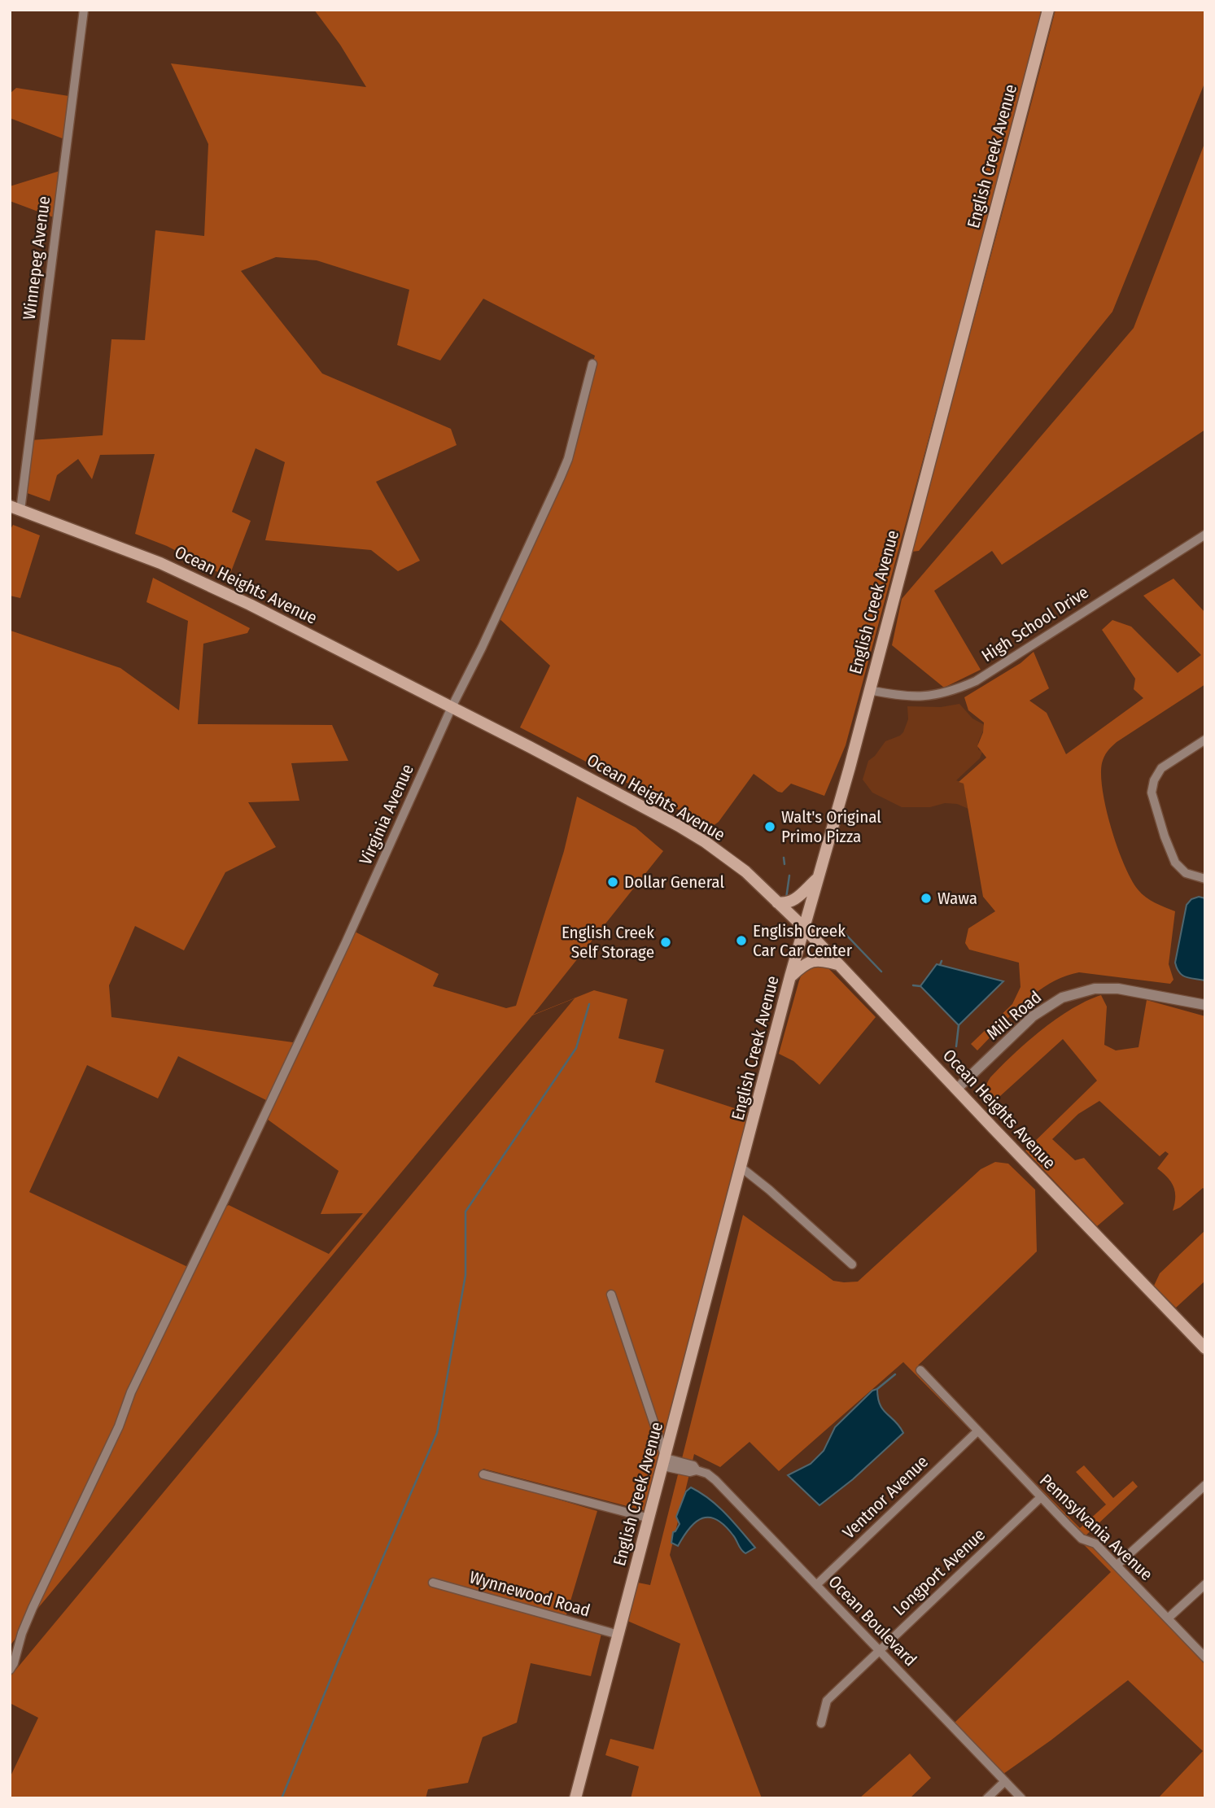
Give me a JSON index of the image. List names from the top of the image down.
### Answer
{
  "streets": {
    "main road": ["English Creek Avenue", "Ocean Heights Avenue"],
    "street": [
      "Winnepeg Avenue",
      "High School Drive",
      "Virginia Avenue",
      "Mill Road",
      "Ventnor Avenue",
      "Pennsylvania Avenue",
      "Longport Avenue",
      "Wynnewood Road",
      "Ocean Boulevard"
    ]
  },
  "crossings": [
    ["English Creek Avenue", "Ocean Heights Avenue"],
    ["English Creek Avenue", "High School Drive"],
    ["English Creek Avenue", "Wynnewood Road"],
    ["English Creek Avenue", "Ocean Boulevard"],
    ["Winnepeg Avenue", "Ocean Heights Avenue"],
    ["Ocean Heights Avenue", "Virginia Avenue"],
    ["Ocean Heights Avenue", "Mill Road"],
    ["Ventnor Avenue", "Pennsylvania Avenue"],
    ["Ventnor Avenue", "Ocean Boulevard"],
    ["Pennsylvania Avenue", "Longport Avenue"],
    ["Longport Avenue", "Ocean Boulevard"]
  ],
  "places": [
    "Walt's Original Primo Pizza",
    "Dollar General",
    "Wawa",
    "English Creek Car Car Center",
    "English Creek Self Storage"
  ]
}
